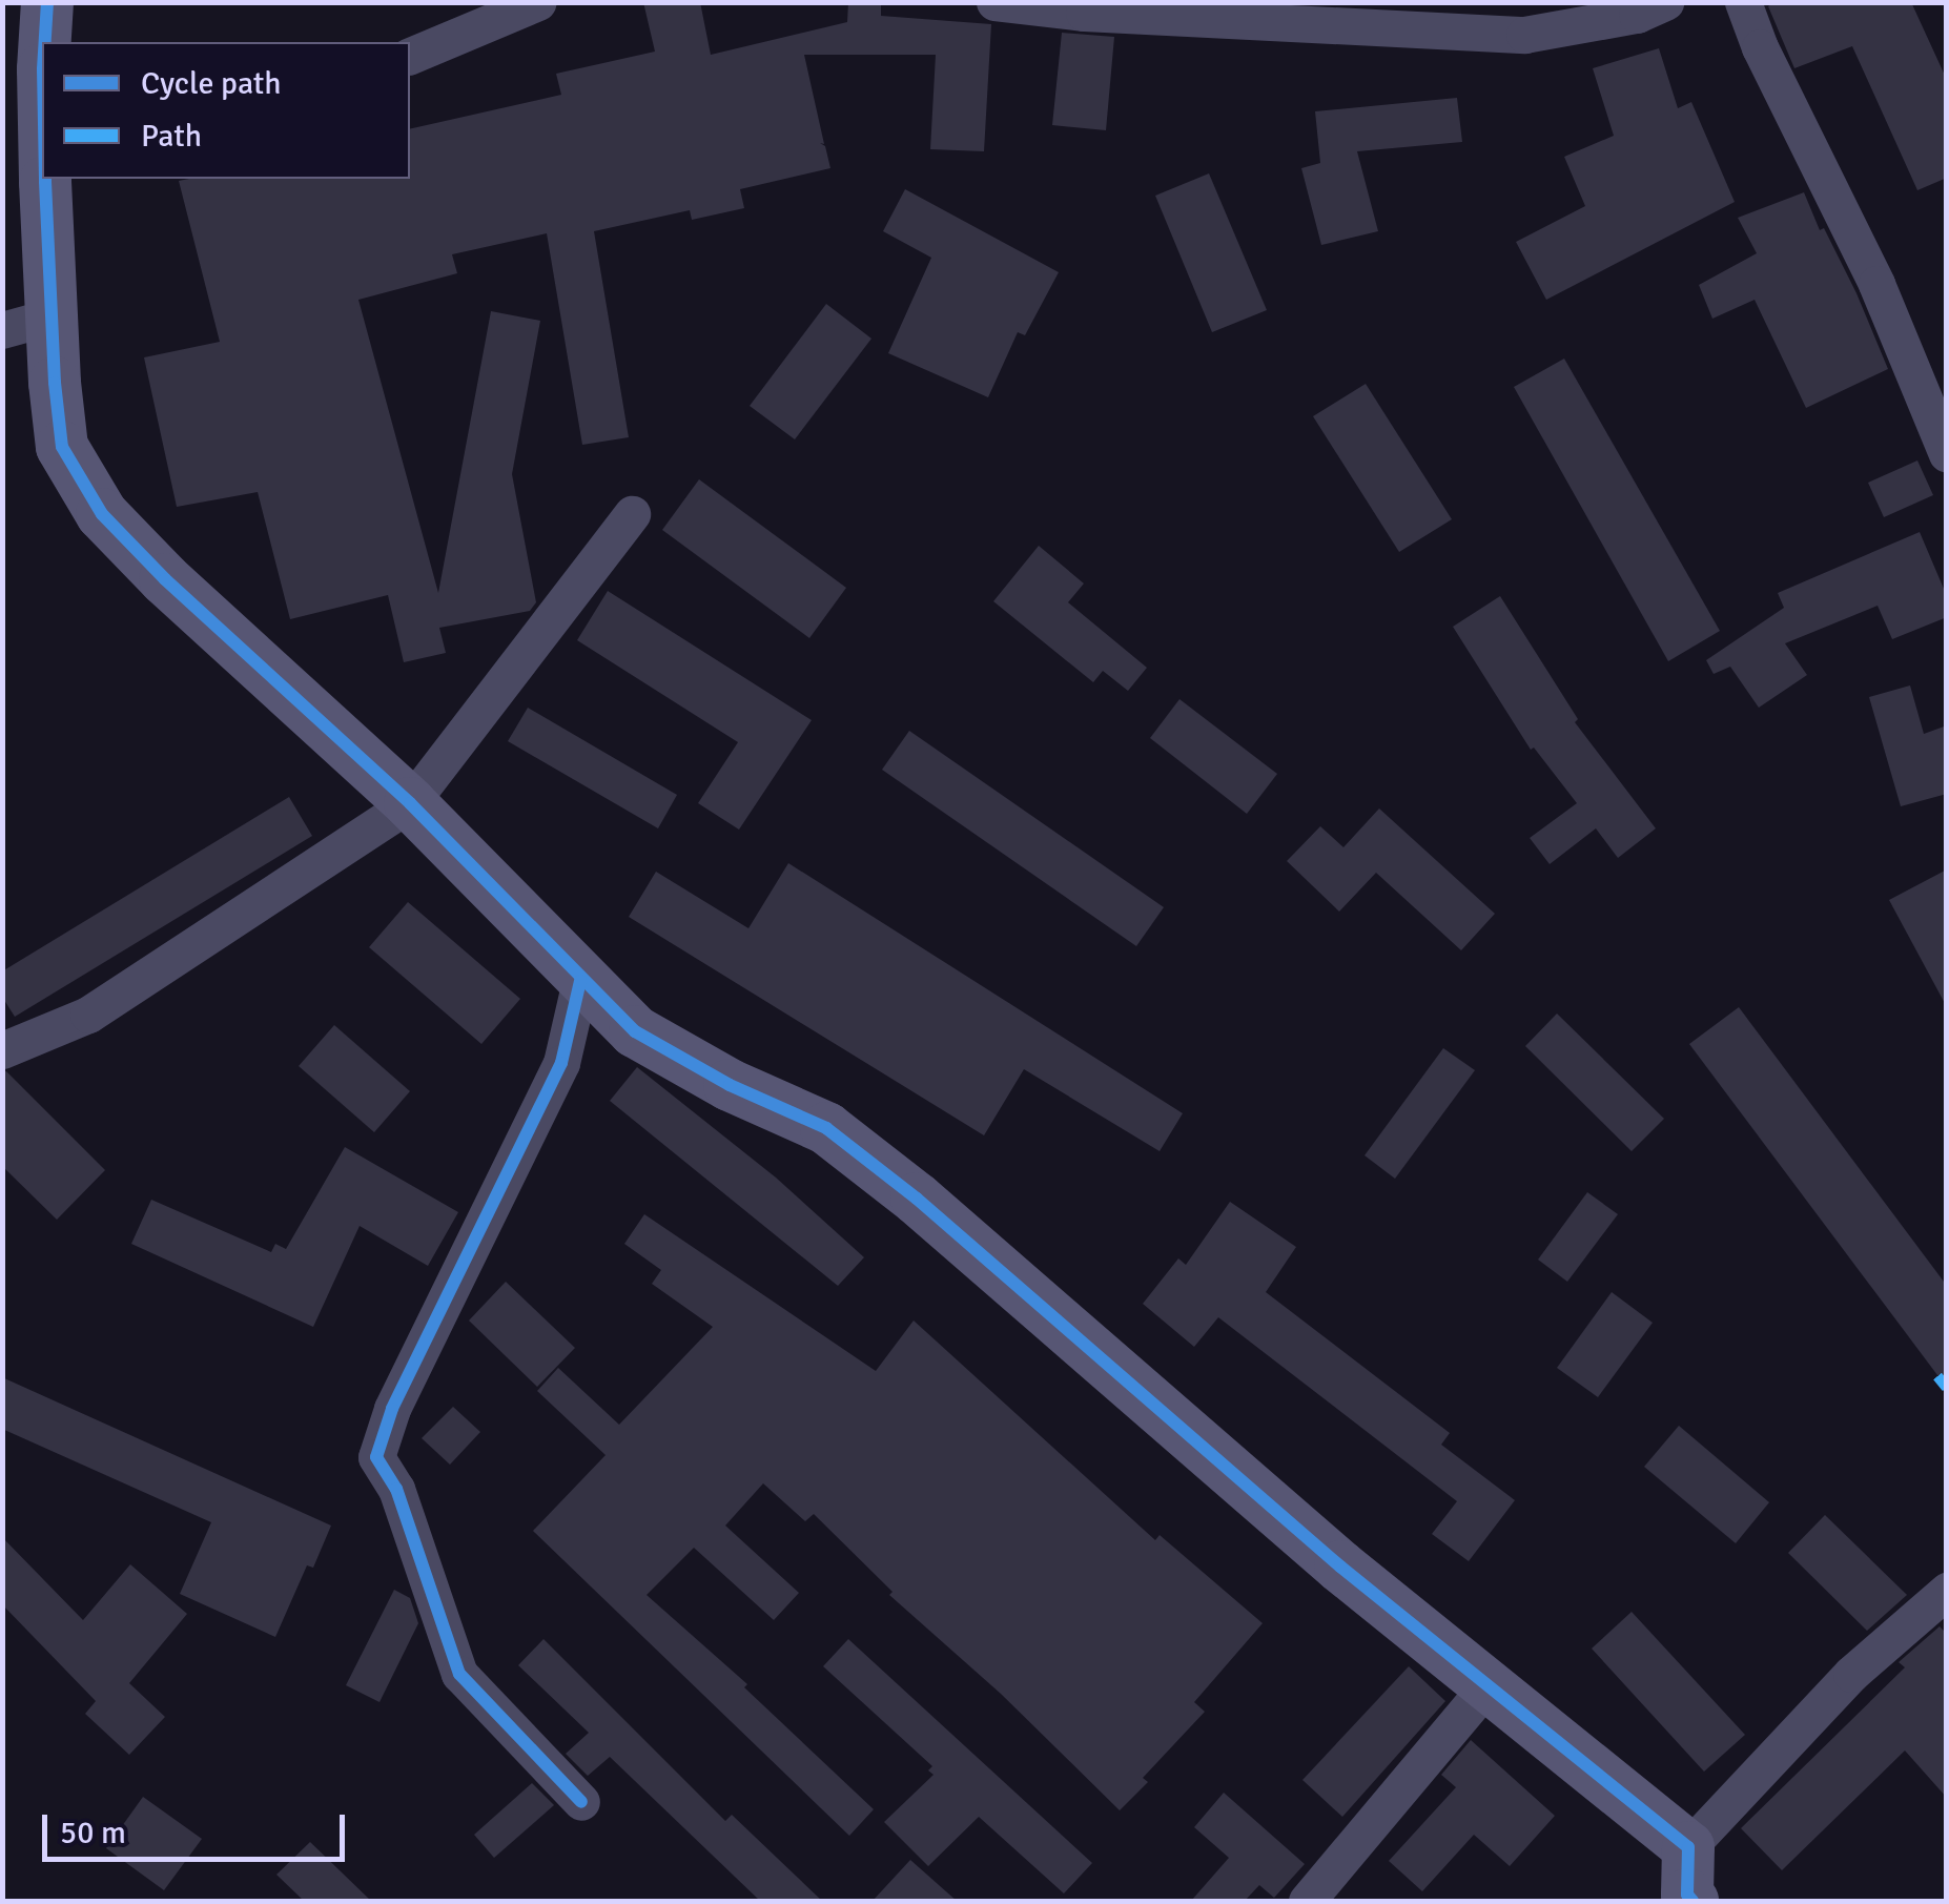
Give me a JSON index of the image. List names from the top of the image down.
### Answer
{
  "legend": ["Cycle path", "Path"],
  "scale_bar": "50 m"
}
